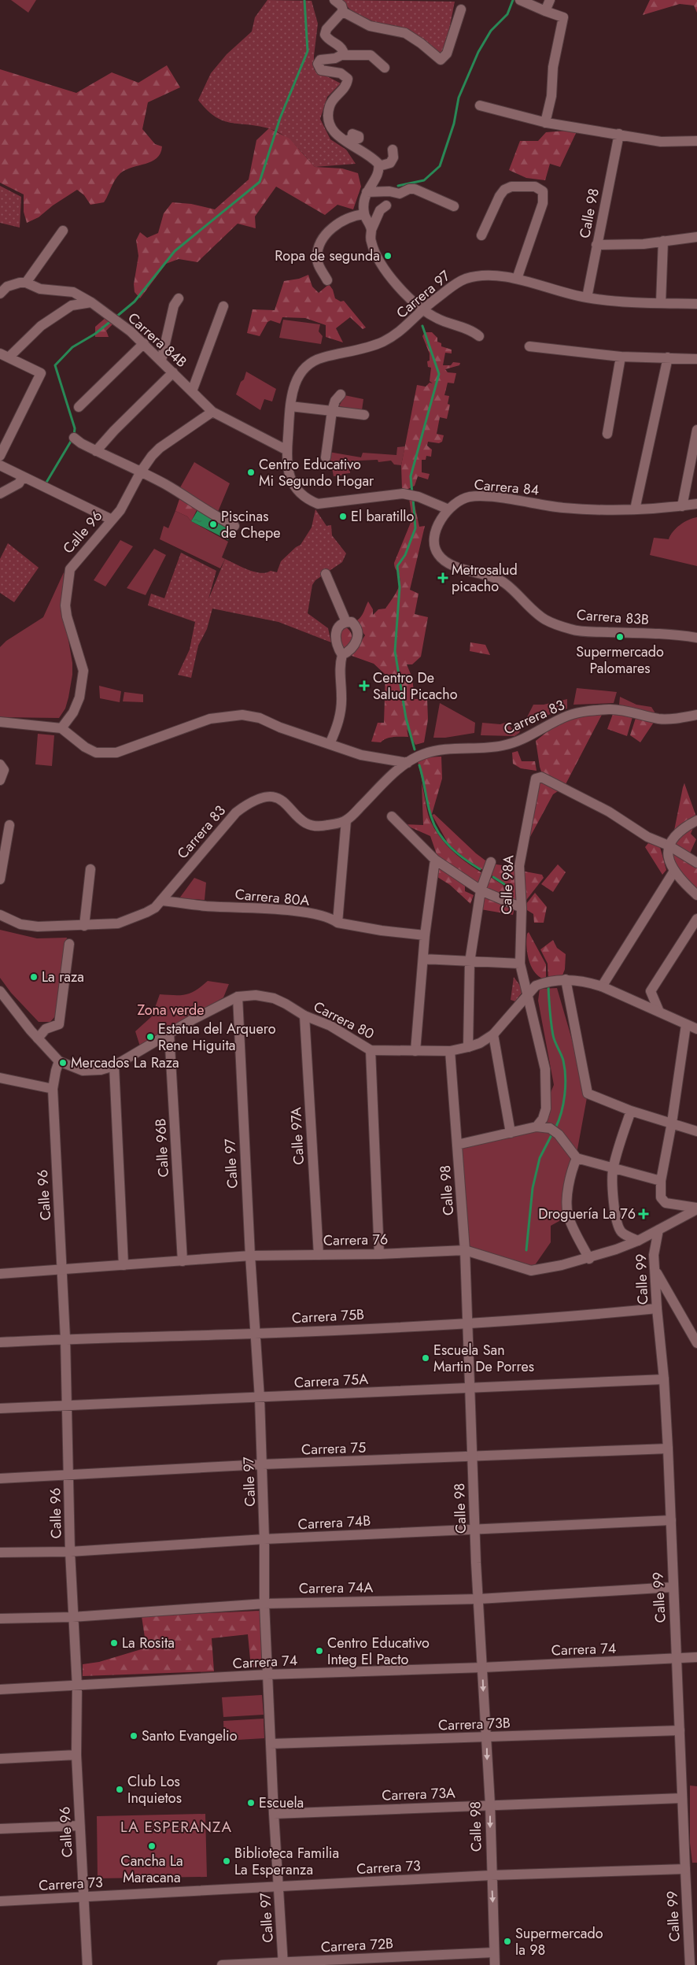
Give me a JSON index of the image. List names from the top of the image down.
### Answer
{
  "streets": {
    "street": [
      "Calle 98",
      "Carrera 97",
      "Carrera 84B",
      "Carrera 84",
      "Calle 96",
      "Carrera 83B",
      "Carrera 83",
      "Calle 98A",
      "Carrera 80A",
      "Carrera 80",
      "Calle 97A",
      "Calle 96B",
      "Calle 97",
      "Carrera 76",
      "Calle 99",
      "Carrera 75B",
      "Carrera 75A",
      "Carrera 75",
      "Carrera 74B",
      "Carrera 74A",
      "Carrera 74",
      "Carrera 73B",
      "Carrera 73A",
      "Carrera 73",
      "Carrera 72B"
    ]
  },
  "crossings": [
    ["Calle 98", "Carrera 97"],
    ["Calle 98", "Carrera 80"],
    ["Calle 98", "Carrera 76"],
    ["Calle 98", "Carrera 75B"],
    ["Calle 98", "Carrera 75A"],
    ["Calle 98", "Carrera 75"],
    ["Calle 98", "Carrera 74B"],
    ["Calle 98", "Carrera 74A"],
    ["Calle 98", "Carrera 74"],
    ["Calle 98", "Carrera 73B"],
    ["Calle 98", "Carrera 73A"],
    ["Calle 98", "Carrera 73"],
    ["Calle 98", "Carrera 72B"],
    ["Carrera 97", "Carrera 84B"],
    ["Carrera 84B", "Calle 96"],
    ["Carrera 84", "Carrera 83B"],
    ["Calle 96", "Carrera 80"],
    ["Calle 96", "Carrera 76"],
    ["Calle 96", "Carrera 75B"],
    ["Calle 96", "Carrera 75A"],
    ["Calle 96", "Carrera 75"],
    ["Calle 96", "Carrera 74B"],
    ["Calle 96", "Carrera 74A"],
    ["Calle 96", "Carrera 74"],
    ["Calle 96", "Carrera 73"],
    ["Carrera 83", "Carrera 80A"],
    ["Calle 98A", "Carrera 80"],
    ["Carrera 80", "Calle 97A"],
    ["Carrera 80", "Calle 96B"],
    ["Carrera 80", "Calle 97"],
    ["Calle 97A", "Carrera 76"],
    ["Calle 96B", "Carrera 76"],
    ["Calle 97", "Carrera 76"],
    ["Calle 97", "Carrera 75B"],
    ["Calle 97", "Carrera 75A"],
    ["Calle 97", "Carrera 75"],
    ["Calle 97", "Carrera 74B"],
    ["Calle 97", "Carrera 74A"],
    ["Calle 97", "Carrera 74"],
    ["Calle 97", "Carrera 73B"],
    ["Calle 97", "Carrera 73A"],
    ["Calle 97", "Carrera 73"],
    ["Calle 97", "Carrera 72B"],
    ["Carrera 76", "Calle 99"],
    ["Calle 99", "Carrera 75B"],
    ["Calle 99", "Carrera 75A"],
    ["Calle 99", "Carrera 75"],
    ["Calle 99", "Carrera 74B"],
    ["Calle 99", "Carrera 74A"],
    ["Calle 99", "Carrera 74"],
    ["Calle 99", "Carrera 73B"],
    ["Calle 99", "Carrera 73A"],
    ["Calle 99", "Carrera 73"]
  ],
  "districts": ["LA ESPERANZA"],
  "parks": ["Zona verde"],
  "places": {
    "other": [
      "Ropa de segunda",
      "Centro Educativo Mi Segundo Hogar",
      "El baratillo",
      "Piscinas de Chepe",
      "Supermercado Palomares",
      "La raza",
      "Estatua del Arquero Rene Higuita",
      "Mercados La Raza",
      "Escuela San Martin De Porres",
      "La Rosita",
      "Centro Educativo Integ El Pacto",
      "Santo Evangelio",
      "Club Los Inquietos",
      "Escuela",
      "Cancha La Maracana",
      "Biblioteca Familia La Esperanza",
      "Supermercado la 98"
    ],
    "health": ["Metrosalud picacho", "Centro De Salud Picacho", "Droguería La 76"]
  }
}
